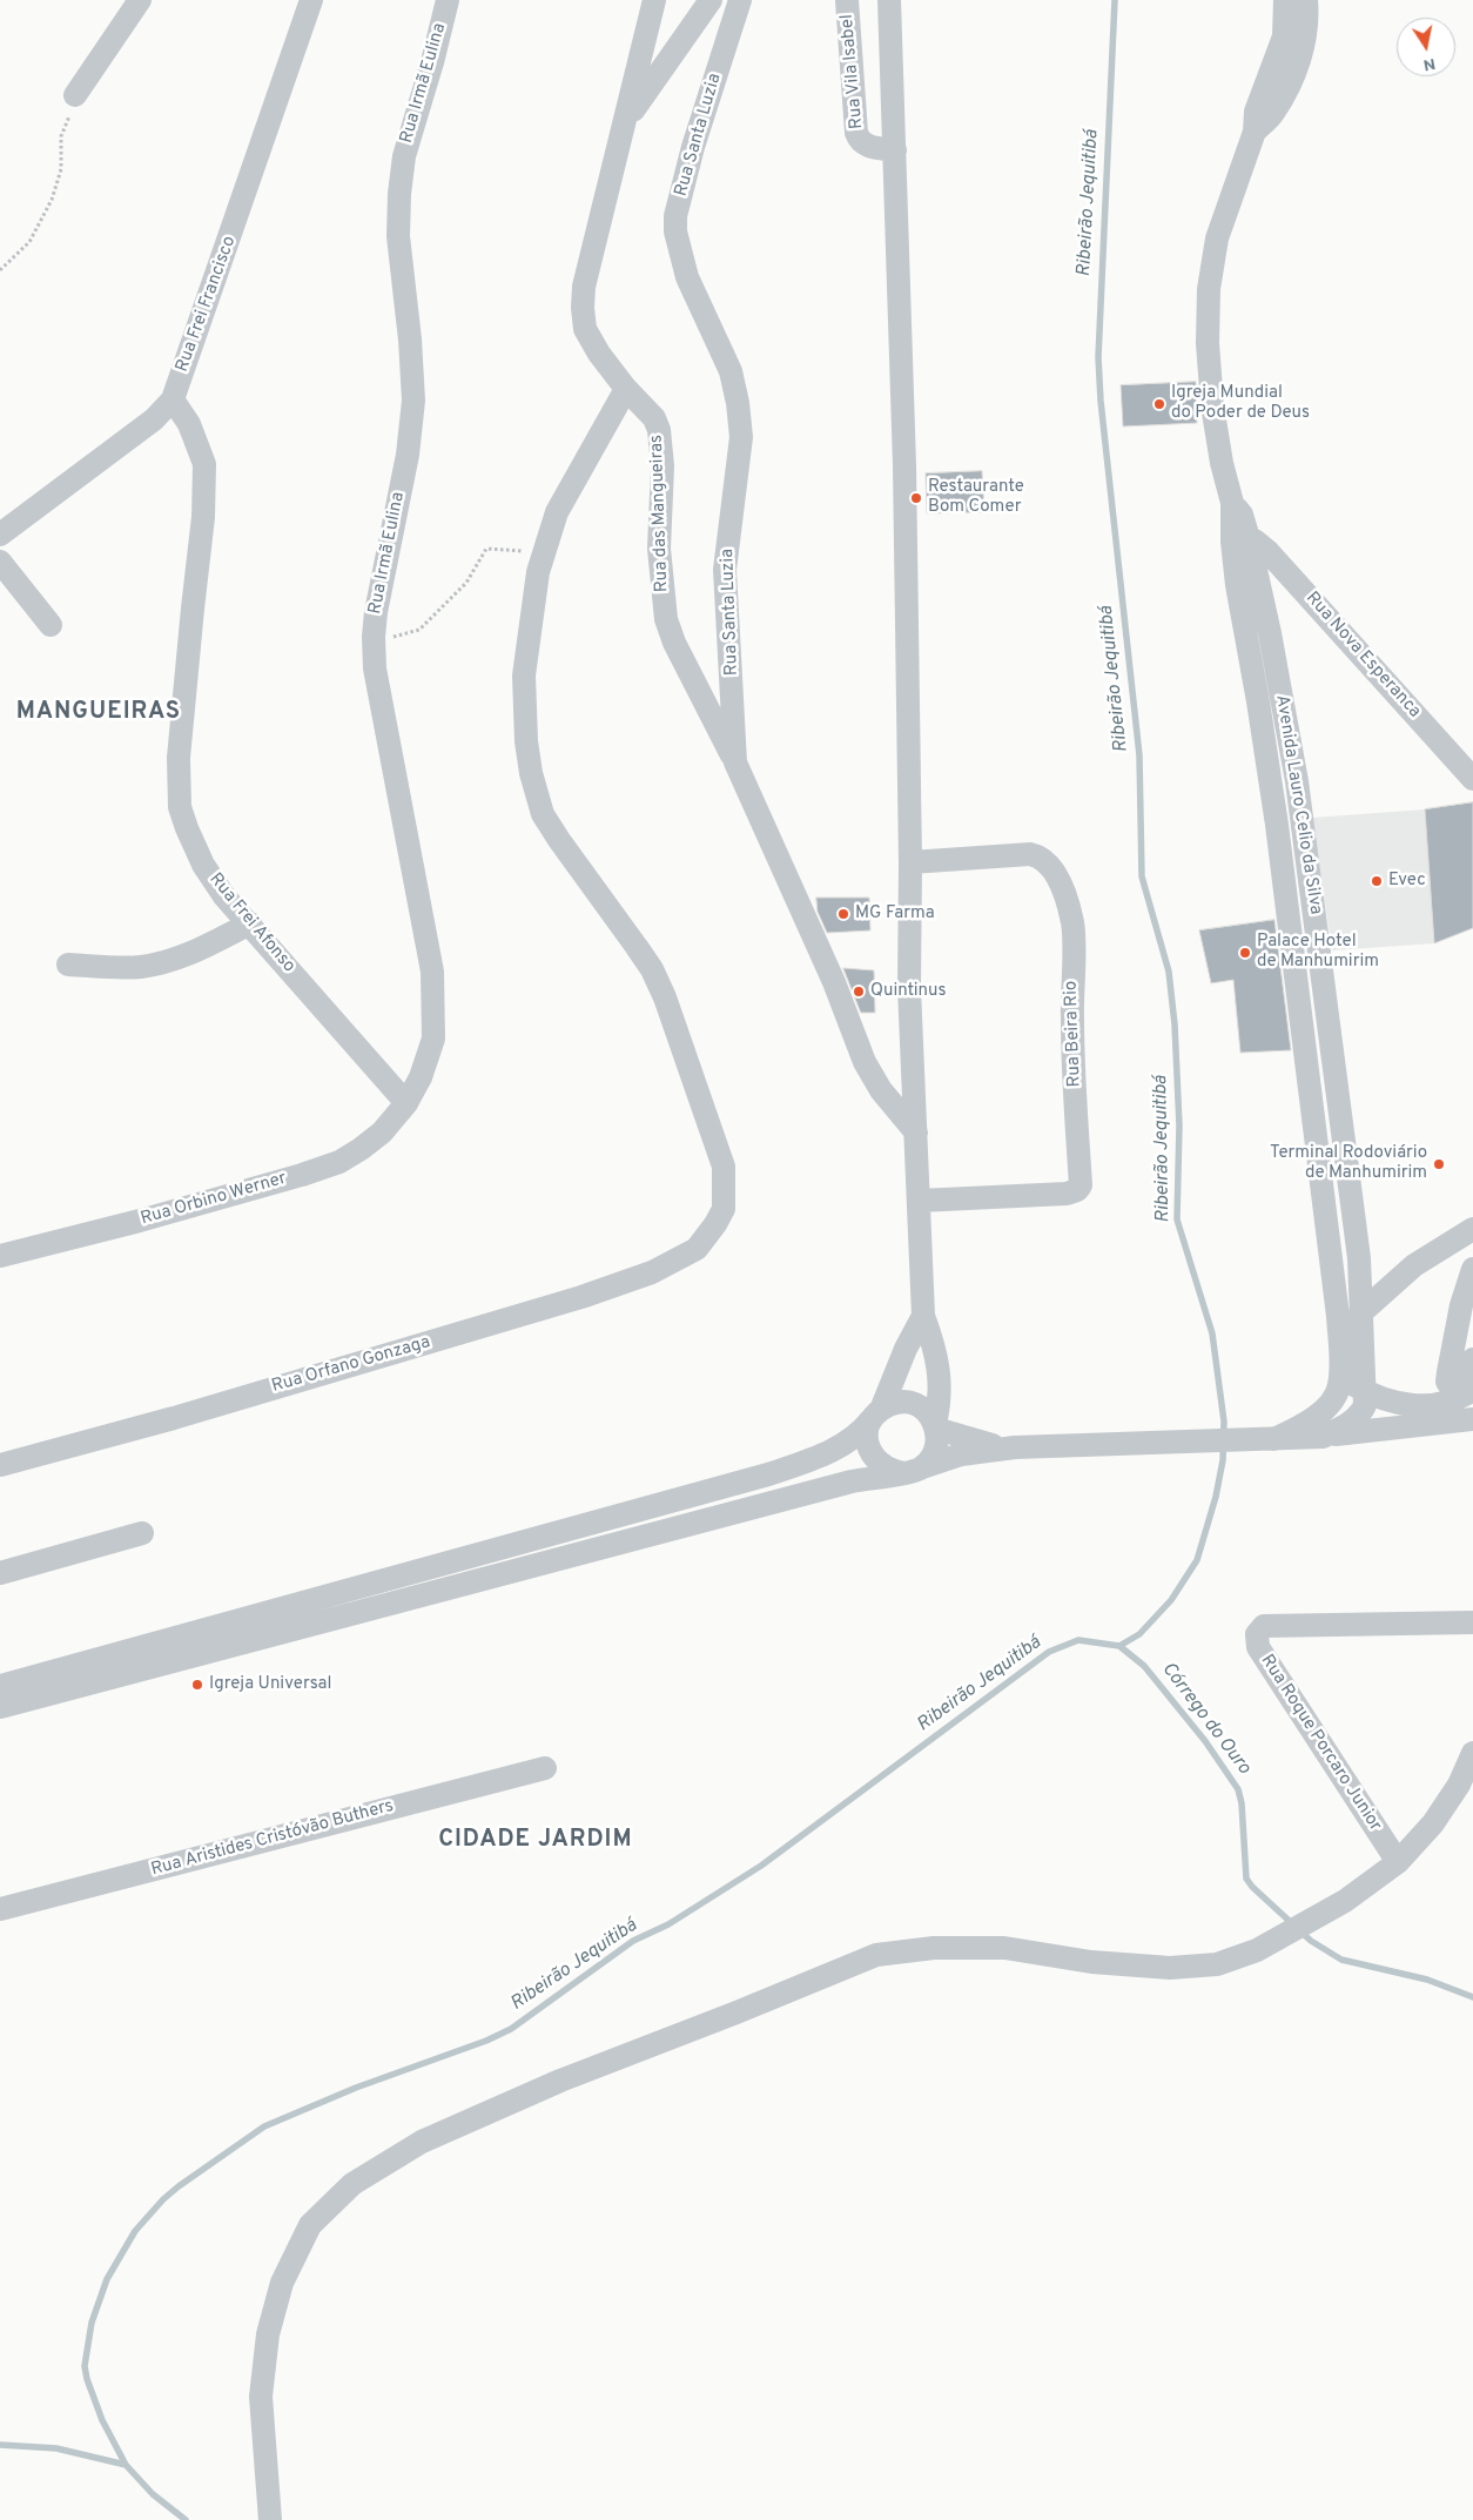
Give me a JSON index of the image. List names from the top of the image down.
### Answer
{
  "streets": {
    "street": [
      "Rua Vila Isabel",
      "Rua Irmã Eulina",
      "Rua Santa Luzia",
      "Rua Frei Francisco",
      "Rua das Mangueiras",
      "Rua Nova Esperanca",
      "Avenida Lauro Celio da Silva",
      "Rua Frei Afonso",
      "Rua Beira Rio",
      "Rua Orbino Werner",
      "Rua Orfano Gonzaga",
      "Rua Roque Porcaro Junior",
      "Rua Aristides Cristóvão Buthers"
    ]
  },
  "crossings": [
    ["Rua Irmã Eulina", "Rua Frei Afonso"],
    ["Rua Irmã Eulina", "Rua Orbino Werner"],
    ["Rua Santa Luzia", "Rua das Mangueiras"],
    ["Rua Frei Francisco", "Rua Frei Afonso"],
    ["Rua Nova Esperanca", "Avenida Lauro Celio da Silva"],
    ["Rua Frei Afonso", "Rua Orbino Werner"]
  ],
  "districts": ["MANGUEIRAS", "CIDADE JARDIM"],
  "water": ["Ribeirão Jequitibá", "Córrego do Ouro"],
  "places": [
    "Igreja Mundial do Poder de Deus",
    "Restaurante Bom Comer",
    "Evec",
    "MG Farma",
    "Palace Hotel de Manhumirim",
    "Quintinus",
    "Terminal Rodoviário de Manhumirim",
    "Igreja Universal"
  ],
  "north": "bottom"
}
